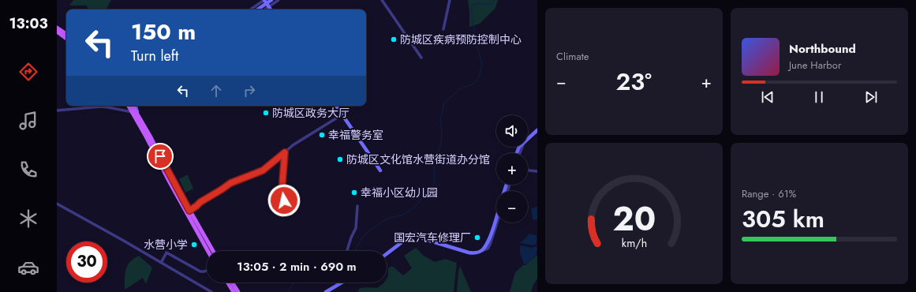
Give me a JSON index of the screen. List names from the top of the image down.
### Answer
{
  "places": [
    "防城区疾病预防控制中心",
    "防城区政务大厅",
    "幸福警务室",
    "防城区文化馆水营街道办分馆",
    "幸福小区幼儿园",
    "国宏汽车修理厂",
    "水营小学"
  ],
  "page": {
    "tabs": "13:03",
    "tile": [
      "Climate",
      ["Range · 61%", "305 km"]
    ],
    "turn": ["150 m", "Turn left"],
    "song": ["Northbound", "June Harbor"],
    "heat": ["−", "23°", "+"],
    "map_buttons": ["+", "−"],
    "limit": "30",
    "trip": "13:05 · 2 min · 690 m",
    "gauge": ["20", "km/h"]
  }
}
